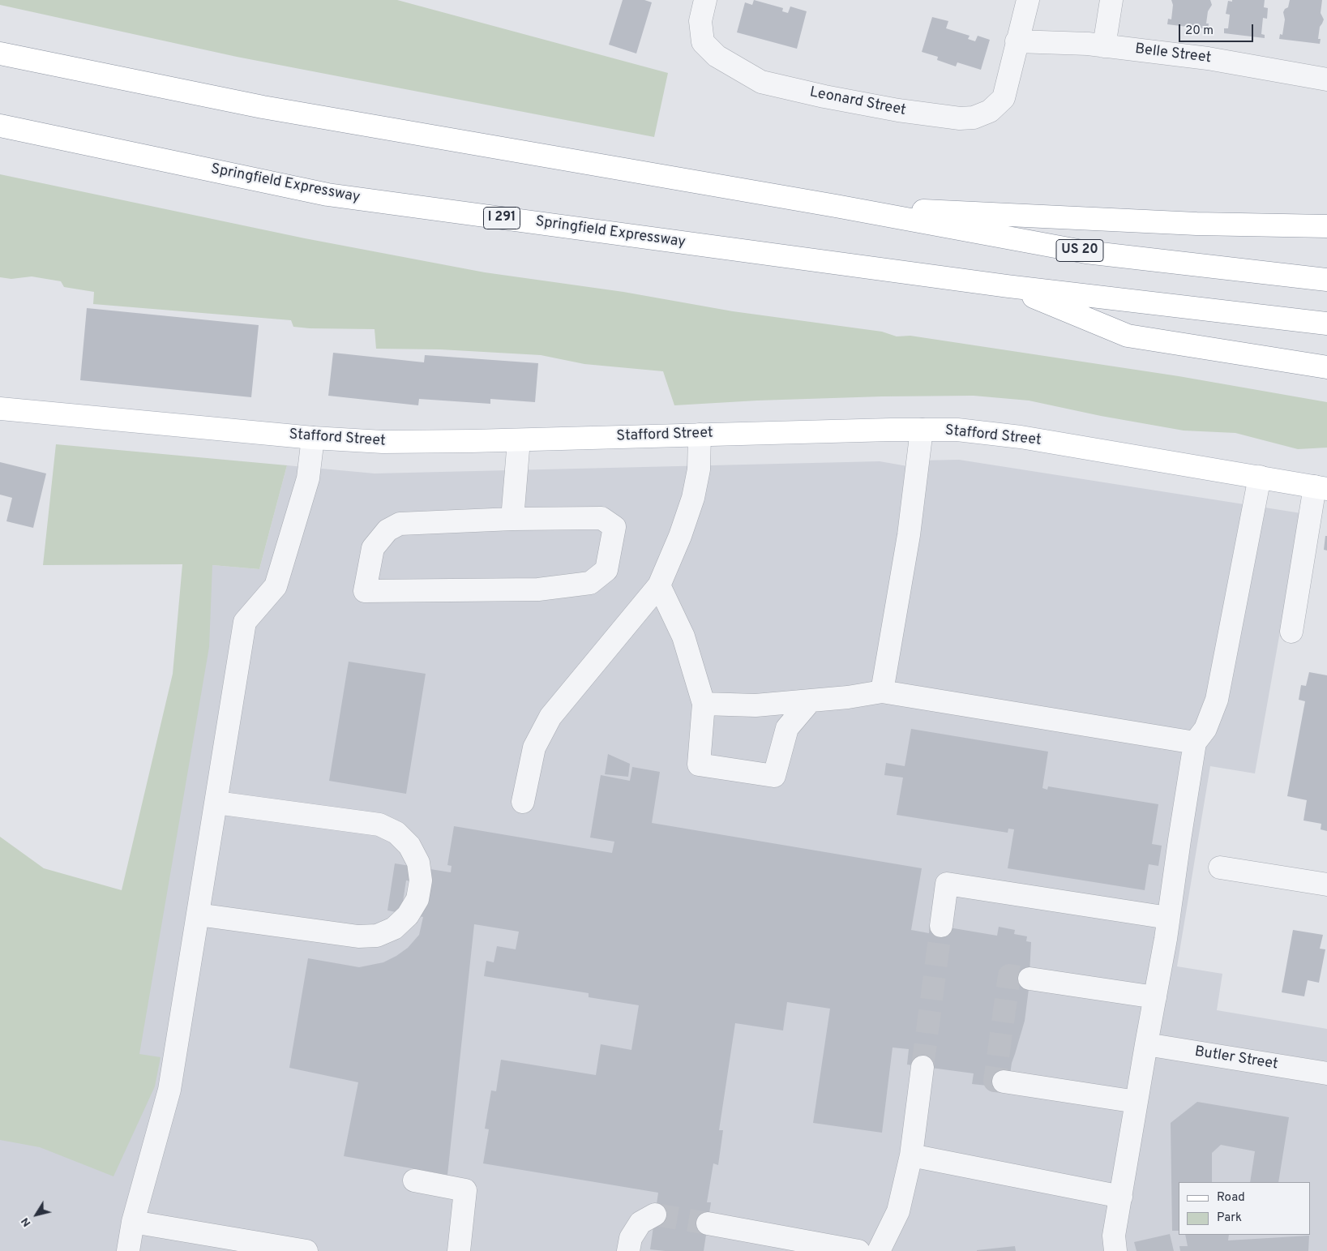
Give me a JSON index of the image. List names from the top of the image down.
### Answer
{
  "streets": {
    "main road": [
      "Springfield Expressway",
      "I 291",
      "US 20",
      "Stafford Street"
    ],
    "street": ["Belle Street", "Leonard Street", "Butler Street"]
  },
  "crossings": [
    ["Belle Street", "Leonard Street"]
  ],
  "legend": ["Road", "Park"],
  "scale_bar": "20 m",
  "north": "bottom left"
}
